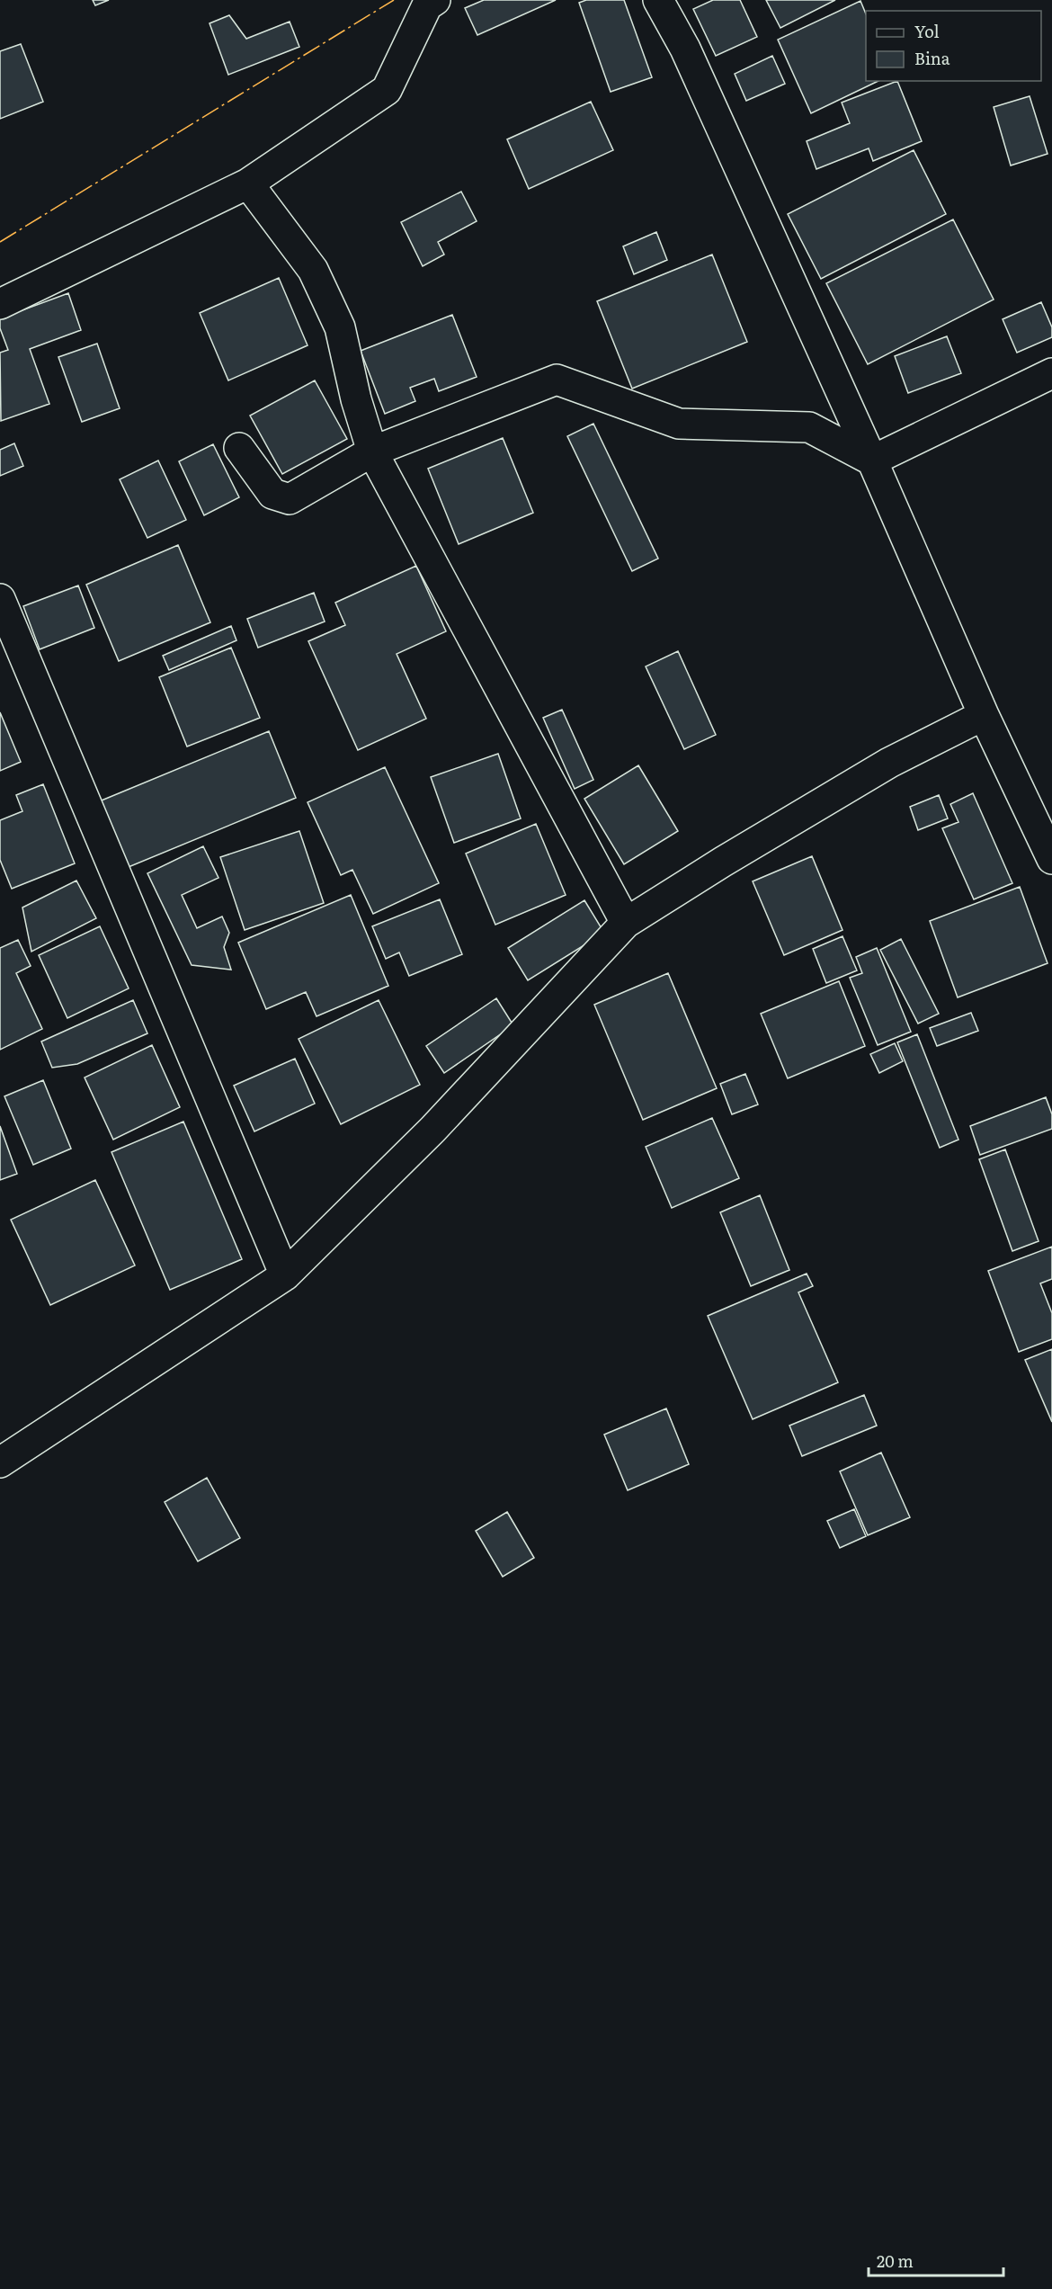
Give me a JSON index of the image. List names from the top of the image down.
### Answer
{
  "legend": ["Yol", "Bina"],
  "scale_bar": "20 m"
}
